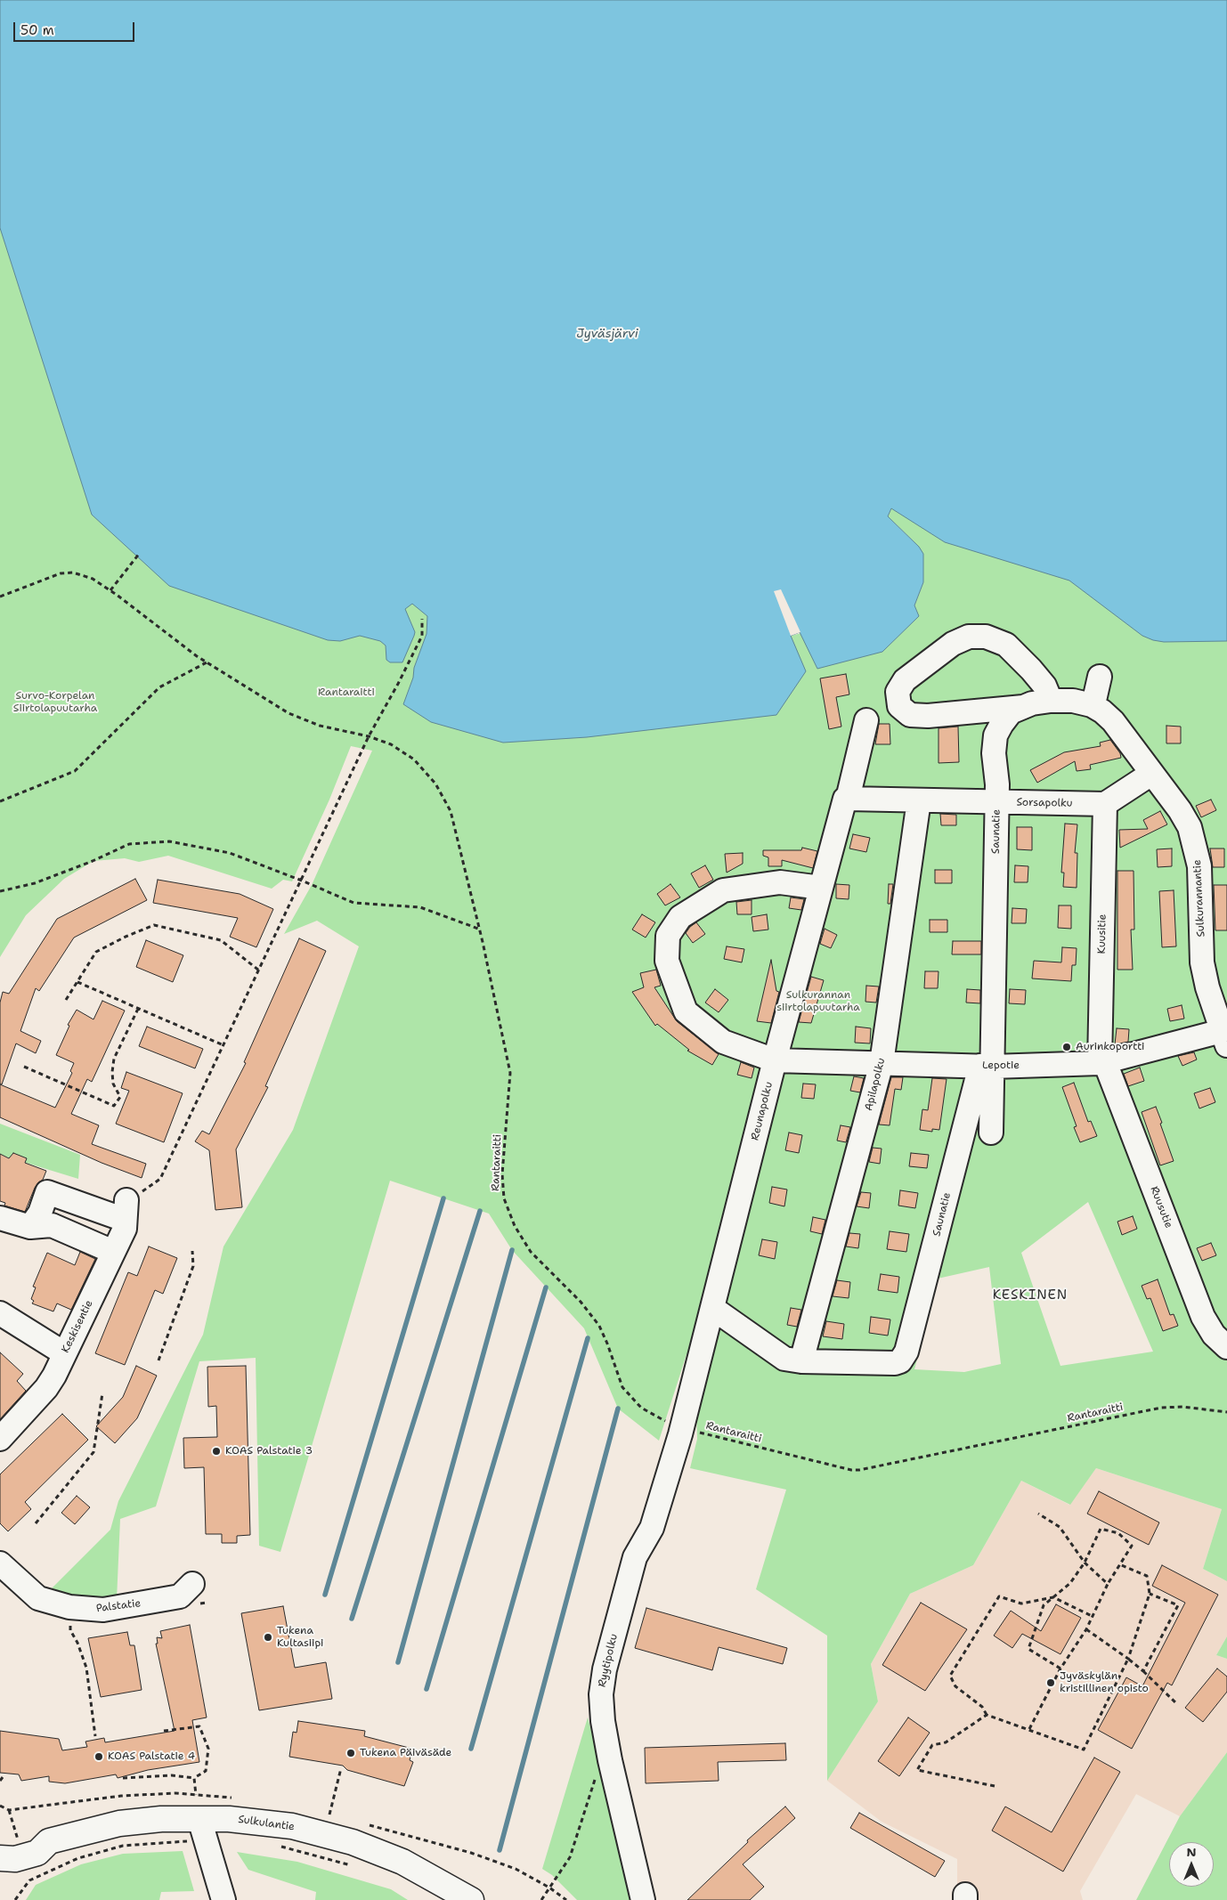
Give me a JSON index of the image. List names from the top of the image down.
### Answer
{
  "streets": {
    "main road": ["Sulkulantie"],
    "street": [
      "Sorsapolku",
      "Saunatie",
      "Sulkurannantie",
      "Kuusitie",
      "Lepotie",
      "Apilapolku",
      "Reunapolku",
      "Ruusutie",
      "Keskisentie",
      "Palstatie",
      "Ryytipolku"
    ],
    "path": ["Rantaraitti"]
  },
  "crossings": [
    ["Sorsapolku", "Saunatie"],
    ["Sorsapolku", "Kuusitie"],
    ["Sorsapolku", "Apilapolku"],
    ["Sorsapolku", "Reunapolku"],
    ["Saunatie", "Sulkurannantie"],
    ["Saunatie", "Lepotie"],
    ["Saunatie", "Apilapolku"],
    ["Sulkurannantie", "Lepotie"],
    ["Kuusitie", "Lepotie"],
    ["Kuusitie", "Ruusutie"],
    ["Lepotie", "Apilapolku"],
    ["Lepotie", "Reunapolku"],
    ["Lepotie", "Ruusutie"],
    ["Reunapolku", "Rantaraitti"],
    ["Reunapolku", "Ryytipolku"],
    ["Rantaraitti", "Ryytipolku"]
  ],
  "districts": ["KESKINEN"],
  "water": ["Jyväsjärvi"],
  "parks": ["Rantaraitti", "Survo-Korpelan Siirtolapuutarha", "Sulkurannan siirtolapuutarha"],
  "places": [
    "Aurinkoportti",
    "KOAS Palstatie 3",
    "Tukena Kultasiipi",
    "Jyväskylän kristillinen opisto",
    "Tukena Päiväsäde",
    "KOAS Palstatie 4"
  ],
  "scale_bar": "50 m",
  "north": "top"
}
